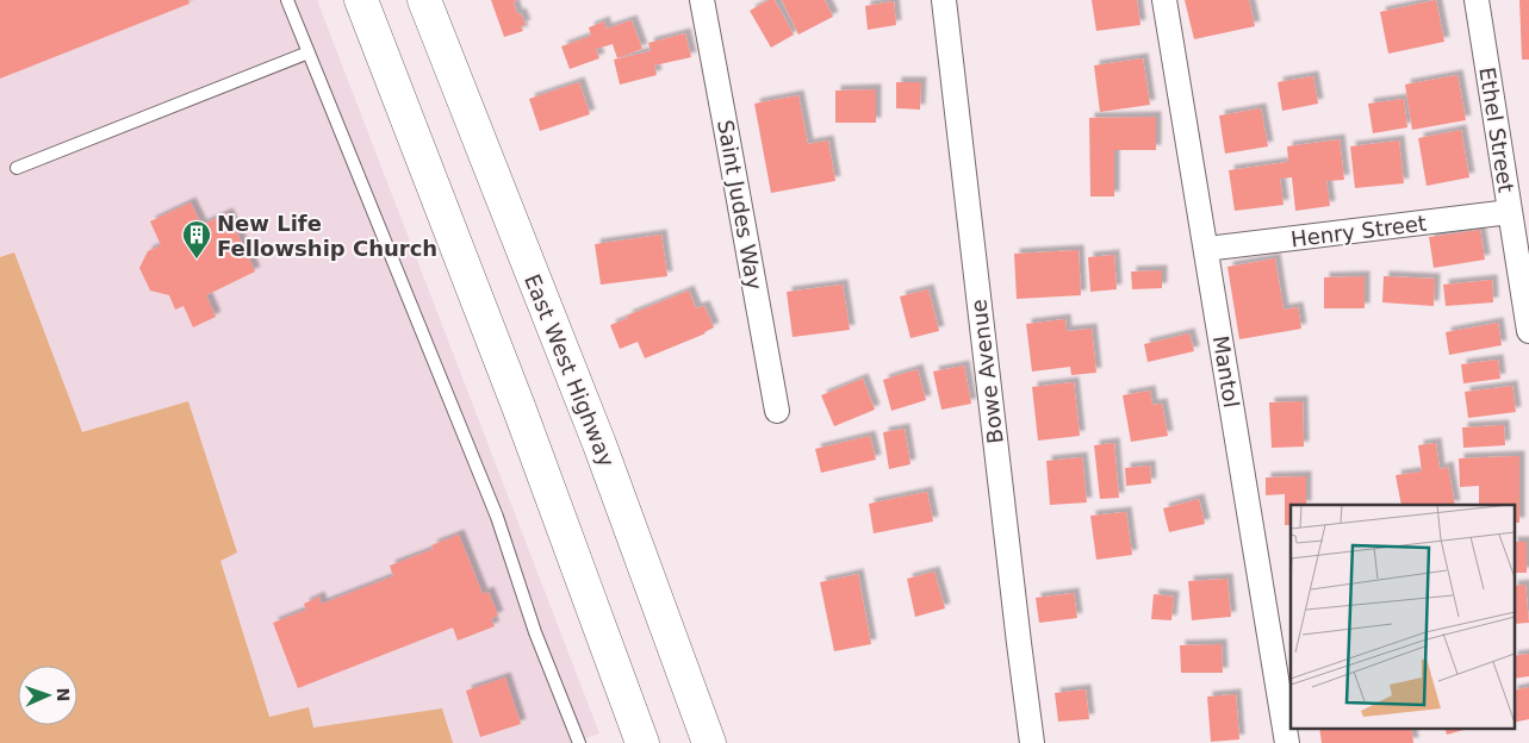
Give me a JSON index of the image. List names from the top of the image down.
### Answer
{
  "streets": {
    "highway": ["East West Highway"],
    "street": [
      "Ethel Street",
      "Saint Judes Way",
      "Henry Street",
      "Bowe Avenue",
      "Mantol"
    ]
  },
  "crossings": [
    ["Ethel Street", "Henry Street"],
    ["Henry Street", "Mantol"]
  ],
  "places": {
    "building": ["New Life Fellowship Church"]
  },
  "north": "right"
}
